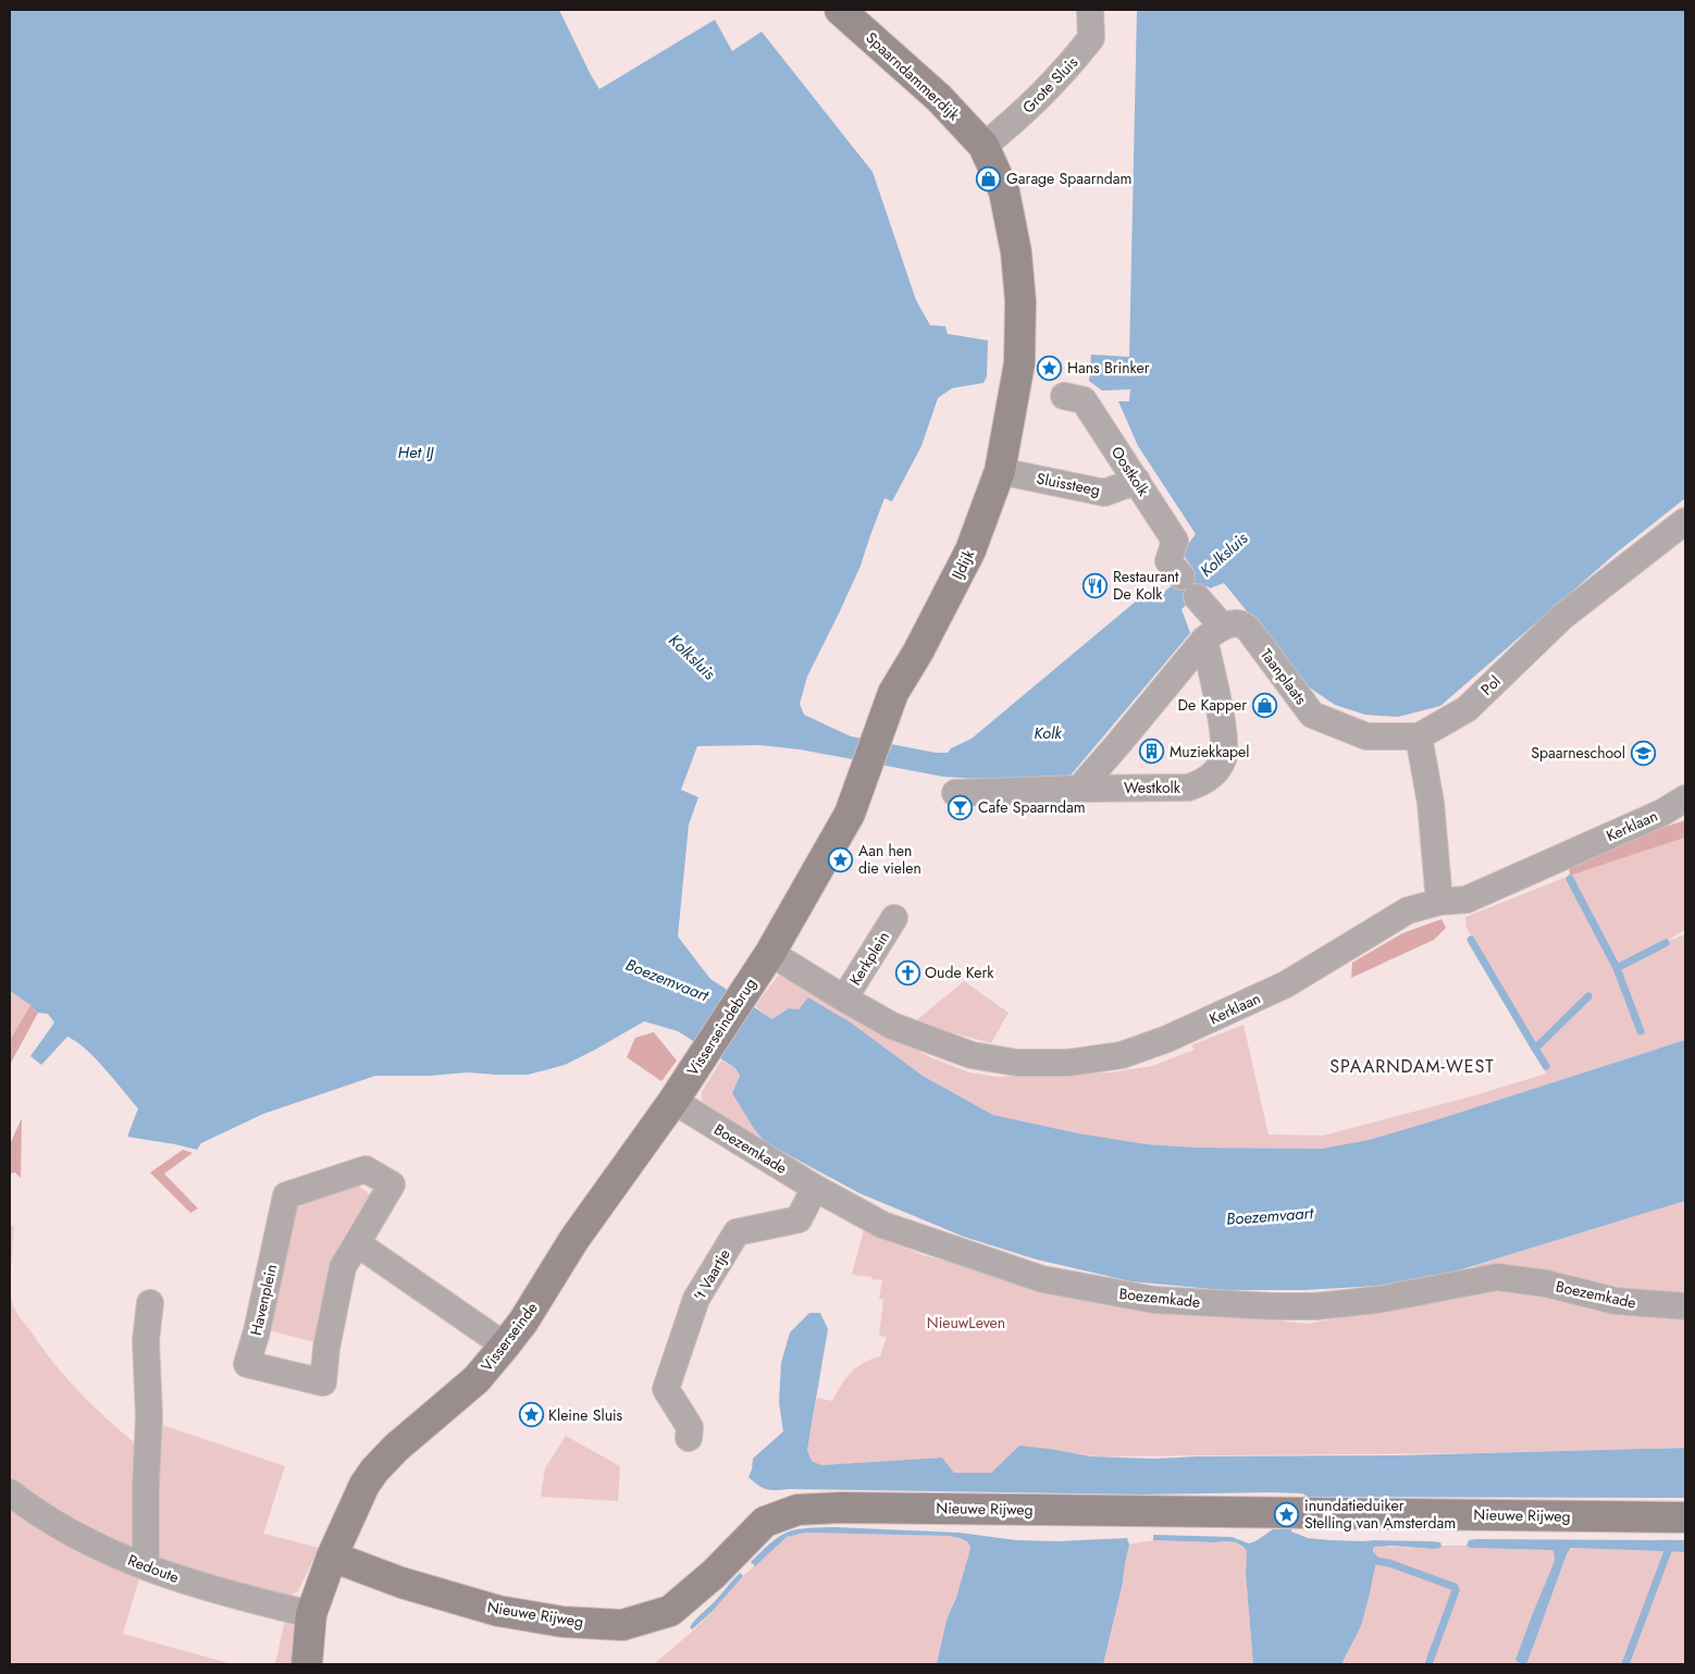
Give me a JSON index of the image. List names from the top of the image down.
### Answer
{
  "streets": {
    "street": [
      "Spaarndammerdijk",
      "Grote Sluis",
      "Oostkolk",
      "Sluissteeg",
      "IJdijk",
      "Taanplaats",
      "Pol",
      "Westkolk",
      "Kerklaan",
      "Kerkplein",
      "Visserseindebrug",
      "Boezemkade",
      "'t Vaartje",
      "Havenplein",
      "Visserseinde",
      "Nieuwe Rijweg",
      "Redoute"
    ]
  },
  "crossings": [
    ["Spaarndammerdijk", "Grote Sluis"],
    ["Spaarndammerdijk", "IJdijk"],
    ["Grote Sluis", "IJdijk"],
    ["Oostkolk", "Sluissteeg"],
    ["Sluissteeg", "IJdijk"],
    ["IJdijk", "Kerklaan"],
    ["IJdijk", "Visserseindebrug"],
    ["Taanplaats", "Pol"],
    ["Taanplaats", "Westkolk"],
    ["Kerklaan", "Kerkplein"],
    ["Kerklaan", "Visserseindebrug"],
    ["Visserseindebrug", "Boezemkade"],
    ["Visserseindebrug", "Visserseinde"],
    ["Boezemkade", "'t Vaartje"],
    ["Boezemkade", "Visserseinde"],
    ["Visserseinde", "Nieuwe Rijweg"],
    ["Visserseinde", "Redoute"]
  ],
  "districts": ["SPAARNDAM-WEST"],
  "water": [
    "Het IJ",
    "Kolksluis",
    "Kolk",
    "Boezemvaart"
  ],
  "parks": ["NieuwLeven"],
  "places": {
    "shop": ["Garage Spaarndam", "De Kapper"],
    "place": [
      "Hans Brinker",
      "Aan hen die vielen",
      "Kleine Sluis",
      "inundatieduiker Stelling van Amsterdam"
    ],
    "restaurant": ["Restaurant De Kolk"],
    "building": ["Muziekkapel"],
    "school or university": ["Spaarneschool"],
    "bar": ["Cafe Spaarndam"],
    "church": ["Oude Kerk"]
  }
}
